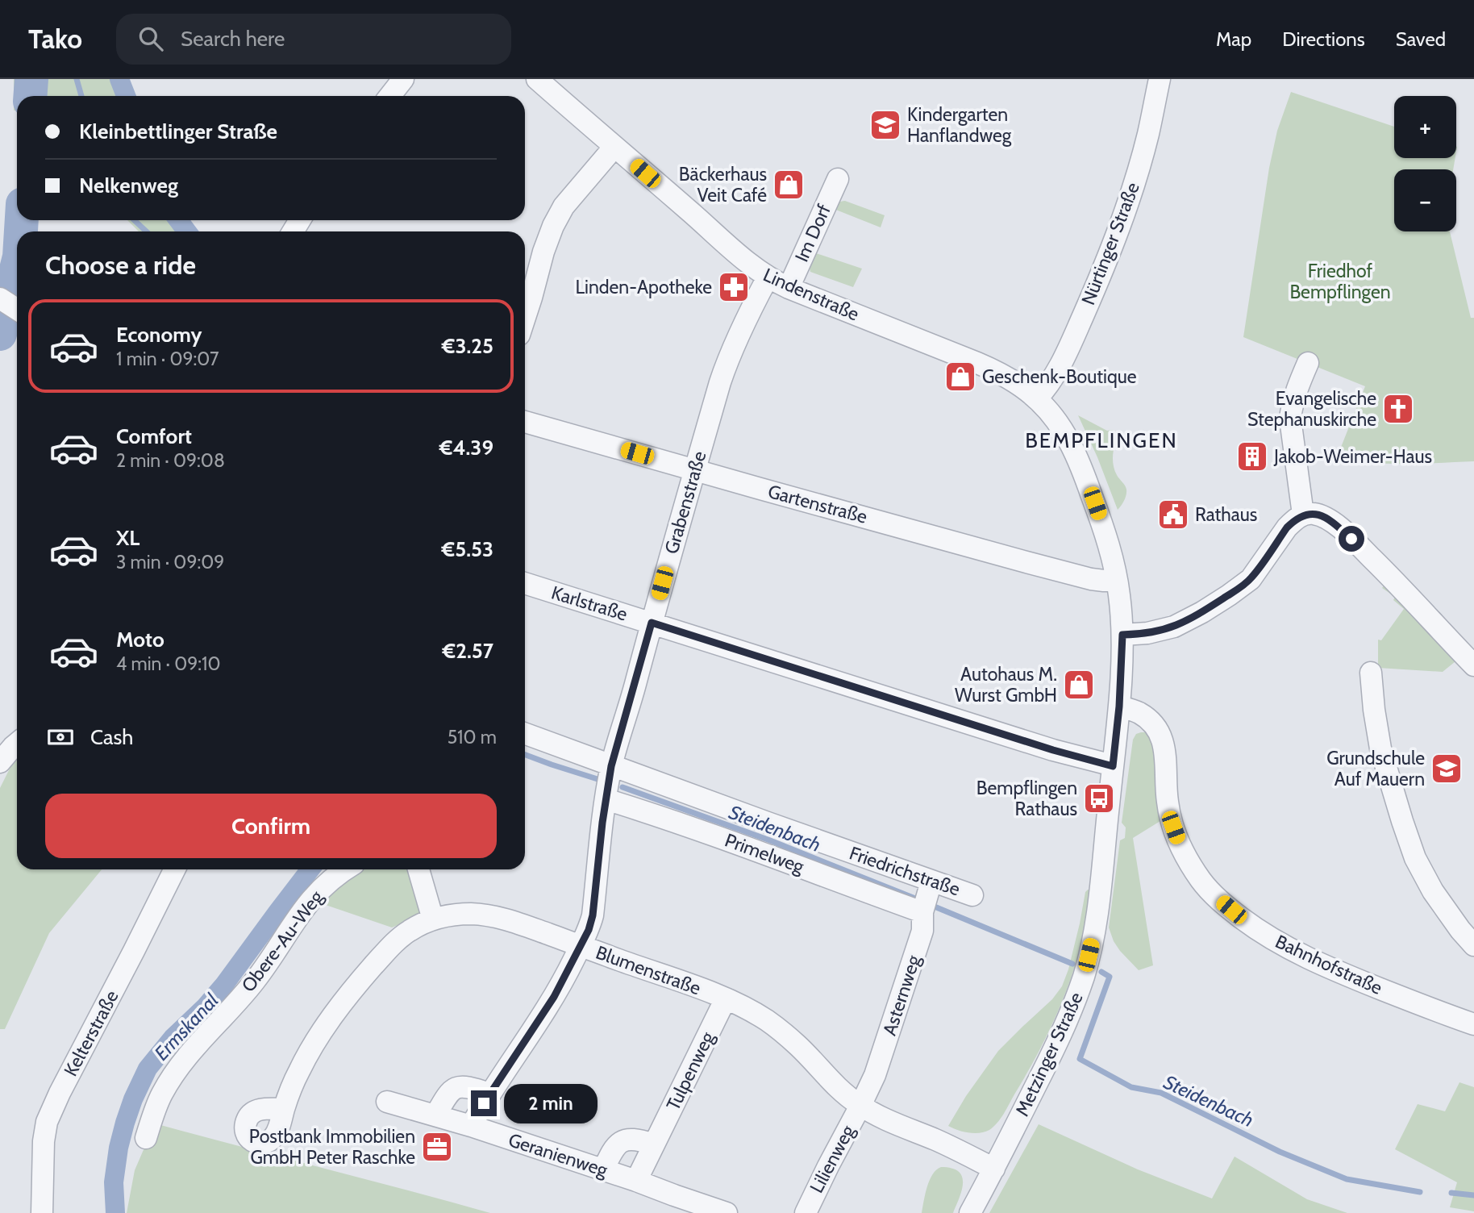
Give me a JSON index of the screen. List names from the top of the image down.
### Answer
{
  "streets": {
    "street": [
      "Im Dorf",
      "Nürtinger Straße",
      "Lindenstraße",
      "Grabenstraße",
      "Gartenstraße",
      "Karlstraße",
      "Primelweg",
      "Friedrichstraße",
      "Obere-Au-Weg",
      "Bahnhofstraße",
      "Blumenstraße",
      "Asternweg",
      "Kelterstraße",
      "Metzinger Straße",
      "Tulpenweg",
      "Geranienweg",
      "Lilienweg"
    ]
  },
  "crossings": [
    ["Im Dorf", "Lindenstraße"],
    ["Nürtinger Straße", "Lindenstraße"],
    ["Nürtinger Straße", "Metzinger Straße"],
    ["Lindenstraße", "Grabenstraße"],
    ["Lindenstraße", "Metzinger Straße"],
    ["Grabenstraße", "Gartenstraße"],
    ["Grabenstraße", "Karlstraße"],
    ["Grabenstraße", "Primelweg"],
    ["Grabenstraße", "Friedrichstraße"],
    ["Grabenstraße", "Blumenstraße"],
    ["Grabenstraße", "Geranienweg"],
    ["Gartenstraße", "Metzinger Straße"],
    ["Karlstraße", "Metzinger Straße"],
    ["Primelweg", "Asternweg"],
    ["Friedrichstraße", "Asternweg"],
    ["Bahnhofstraße", "Metzinger Straße"],
    ["Blumenstraße", "Asternweg"],
    ["Blumenstraße", "Metzinger Straße"],
    ["Blumenstraße", "Tulpenweg"],
    ["Blumenstraße", "Lilienweg"],
    ["Asternweg", "Lilienweg"],
    ["Tulpenweg", "Geranienweg"]
  ],
  "districts": ["BEMPFLINGEN"],
  "water": ["Steidenbach", "Ermskanal"],
  "parks": ["Friedhof Bempflingen"],
  "places": {
    "school or university": ["Kindergarten Hanflandweg", "Grundschule Auf Mauern"],
    "shop": ["Bäckerhaus Veit Café", "Geschenk-Boutique", "Autohaus M. Wurst GmbH"],
    "pharmacy": ["Linden-Apotheke"],
    "church": ["Evangelische Stephanuskirche"],
    "building": ["Jakob-Weimer-Haus"],
    "public building": ["Rathaus"],
    "bus stop": ["Bempflingen Rathaus"],
    "office": ["Postbank Immobilien GmbH Peter Raschke"]
  },
  "page": {
    "header": "Tako",
    "search": "Search here",
    "nav": ["Map", "Directions", "Saved"],
    "map_buttons": ["+", "−"],
    "banner": ["Kleinbettlinger Straße", "Nelkenweg"],
    "heading": "Choose a ride",
    "list": [
      {
        "name": "Economy",
        "note": "1 min · 09:07",
        "value": "€3.25"
      },
      {
        "name": "Comfort",
        "note": "2 min · 09:08",
        "value": "€4.39"
      },
      {
        "name": "XL",
        "note": "3 min · 09:09",
        "value": "€5.53"
      },
      {
        "name": "Moto",
        "note": "4 min · 09:10",
        "value": "€2.57"
      }
    ],
    "pay": ["Cash", "510 m"],
    "buttons": "Confirm",
    "bubble": "2 min"
  }
}
